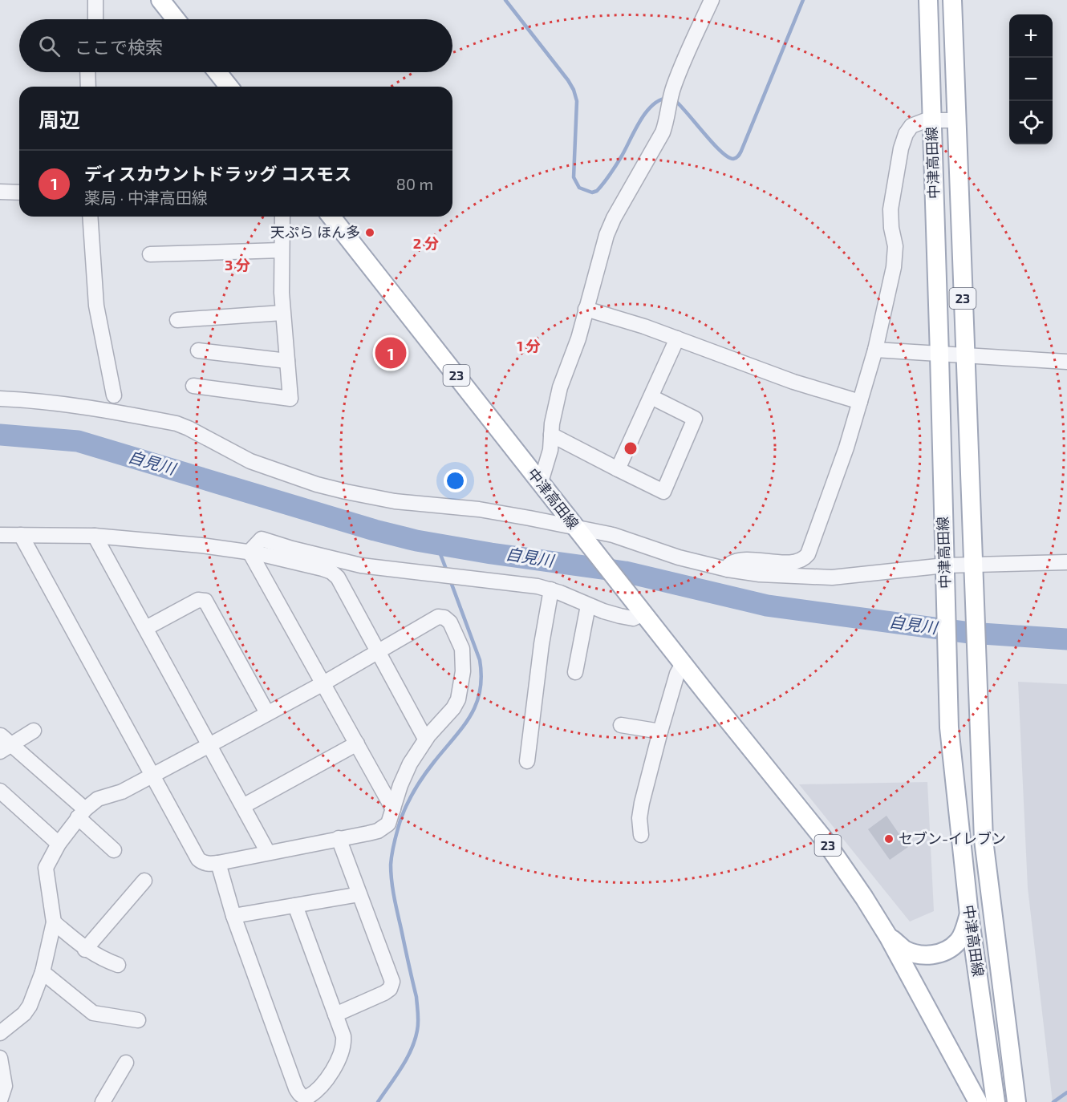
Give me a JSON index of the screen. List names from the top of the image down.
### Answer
{
  "streets": {
    "main road": ["中津高田線", "23"]
  },
  "water": ["自見川"],
  "places": ["天ぷら ほん多", "セブン-イレブン"],
  "page": {
    "map_buttons": ["+", "−"],
    "search": "ここで検索",
    "heading": "周辺",
    "list": [
      {
        "mark": "1",
        "name": "ディスカウントドラッグ コスモス",
        "note": "薬局 · 中津高田線",
        "value": "80 m"
      }
    ],
    "pins": "1"
  },
  "rings": ["2 分", "3 分", "1 分"]
}
